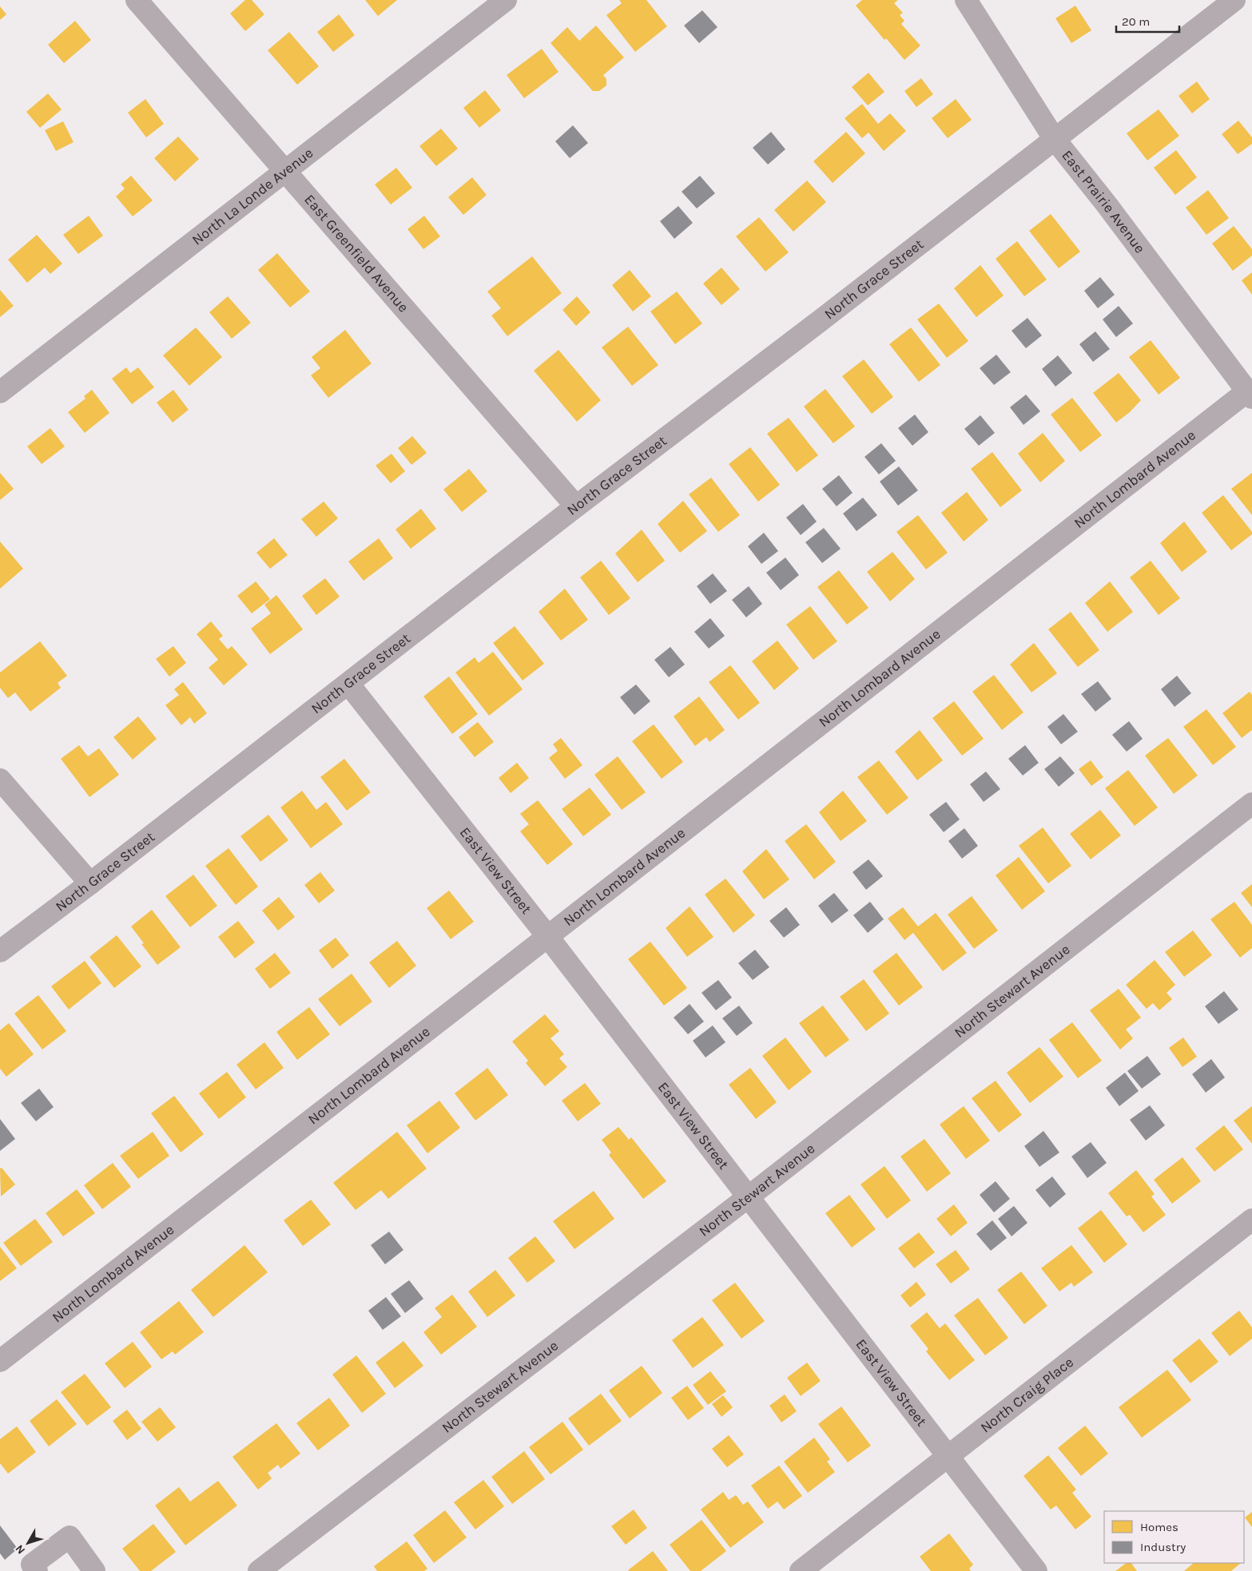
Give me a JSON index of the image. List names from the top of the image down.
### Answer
{
  "streets": {
    "street": [
      "North La Londe Avenue",
      "East Prairie Avenue",
      "East Greenfield Avenue",
      "North Grace Street",
      "North Lombard Avenue",
      "East View Street",
      "North Stewart Avenue",
      "North Craig Place"
    ]
  },
  "crossings": [
    ["North La Londe Avenue", "East Greenfield Avenue"],
    ["East Prairie Avenue", "North Grace Street"],
    ["East Prairie Avenue", "North Lombard Avenue"],
    ["East Greenfield Avenue", "North Grace Street"],
    ["North Grace Street", "East View Street"],
    ["North Lombard Avenue", "East View Street"],
    ["East View Street", "North Stewart Avenue"],
    ["East View Street", "North Craig Place"]
  ],
  "legend": ["Homes", "Industry"],
  "scale_bar": "20 m",
  "north": "bottom left"
}
